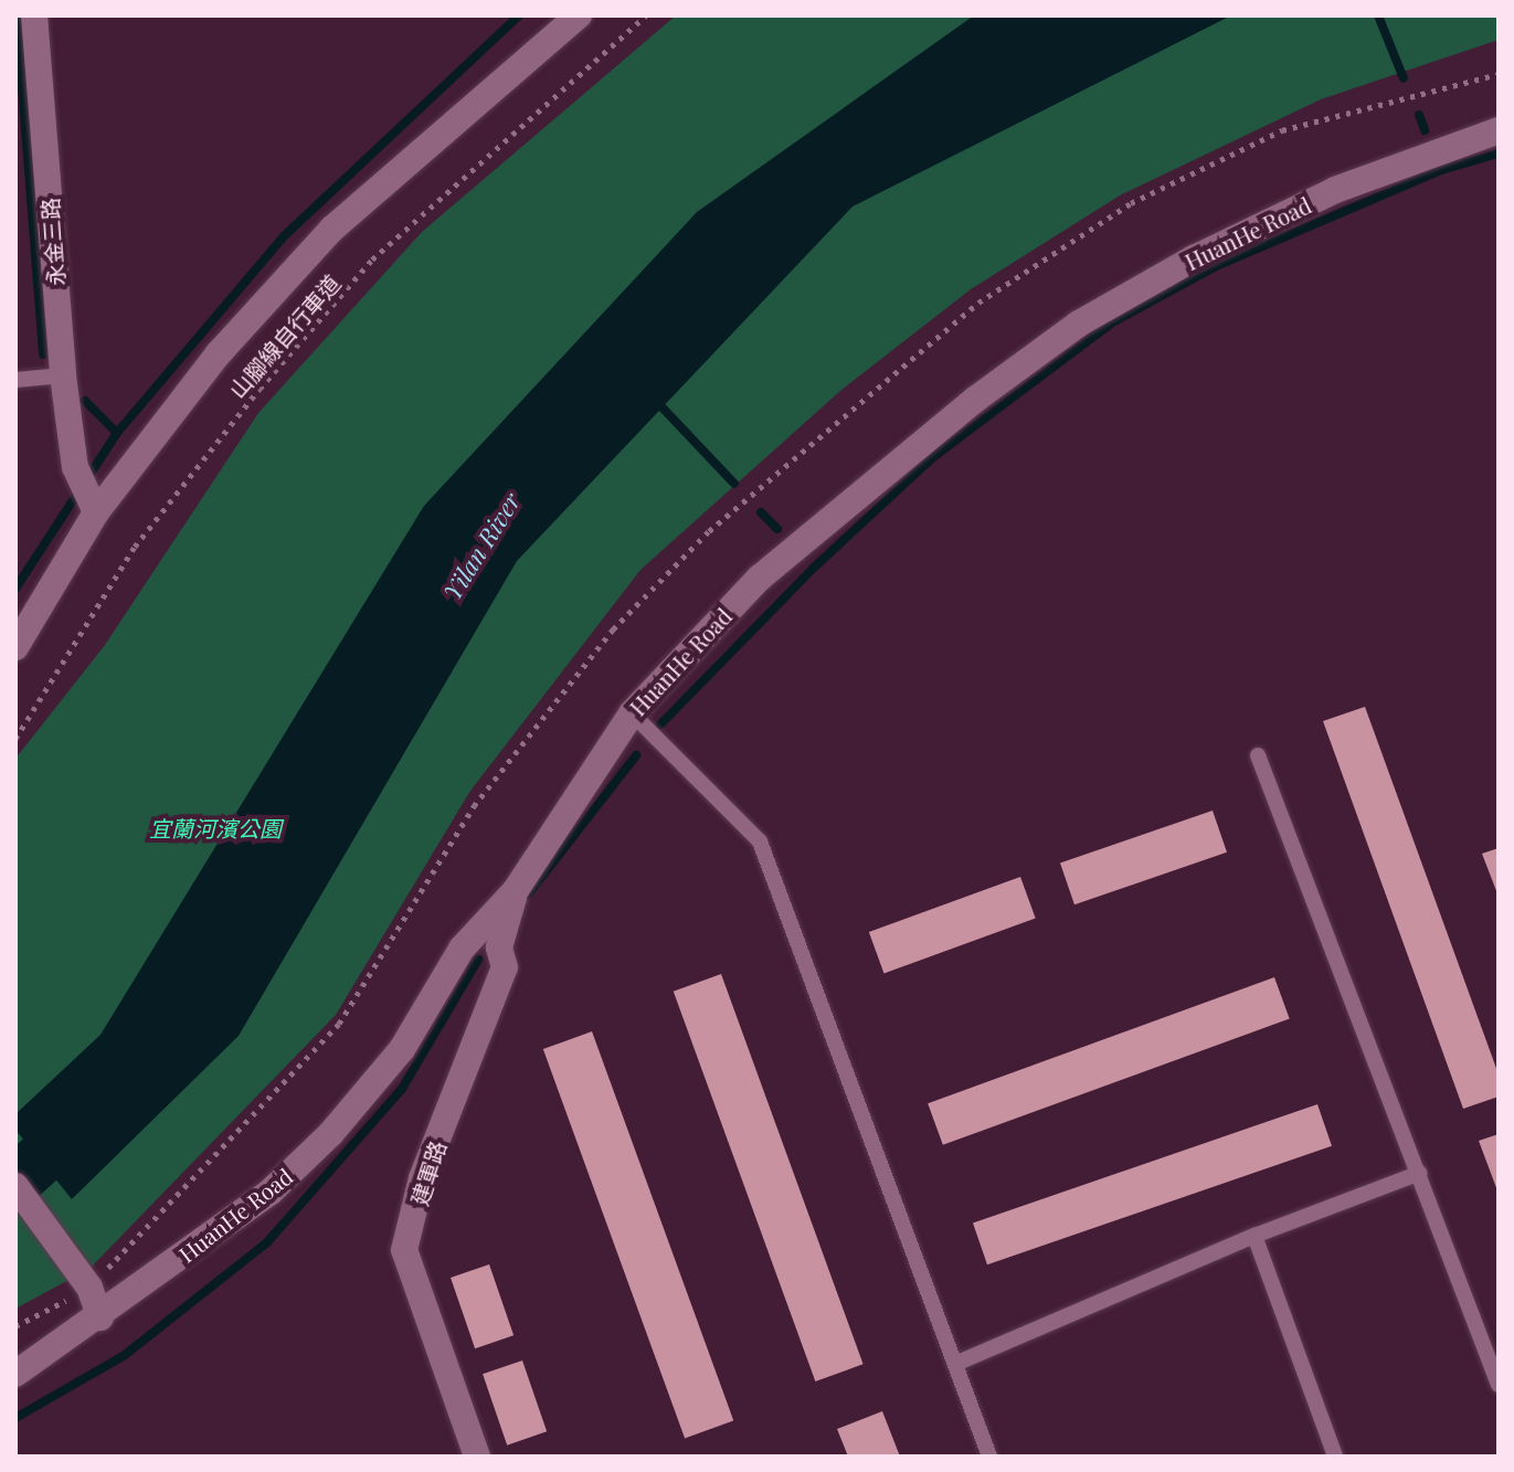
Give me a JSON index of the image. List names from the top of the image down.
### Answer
{
  "streets": {
    "street": ["HuanHe Road", "永金三路", "建軍路"],
    "path": ["山腳線自行車道"]
  },
  "crossings": [
    ["HuanHe Road", "建軍路"]
  ],
  "water": ["Yilan River"],
  "parks": ["宜蘭河濱公園"]
}
